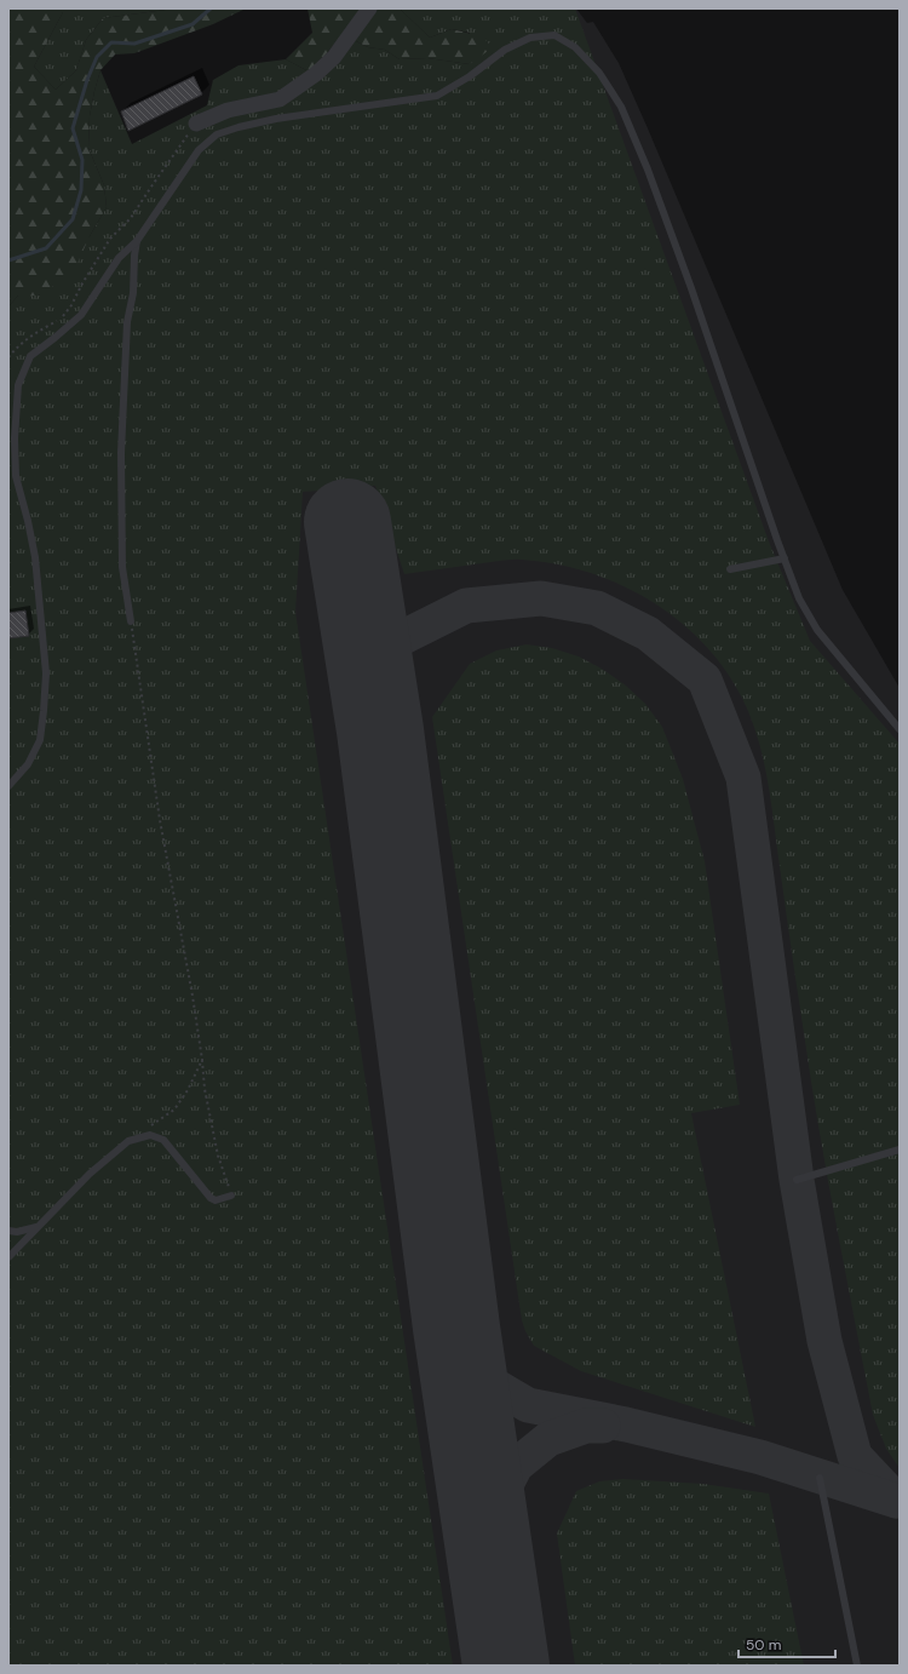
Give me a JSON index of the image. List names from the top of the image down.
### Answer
{
  "scale_bar": "50 m"
}
